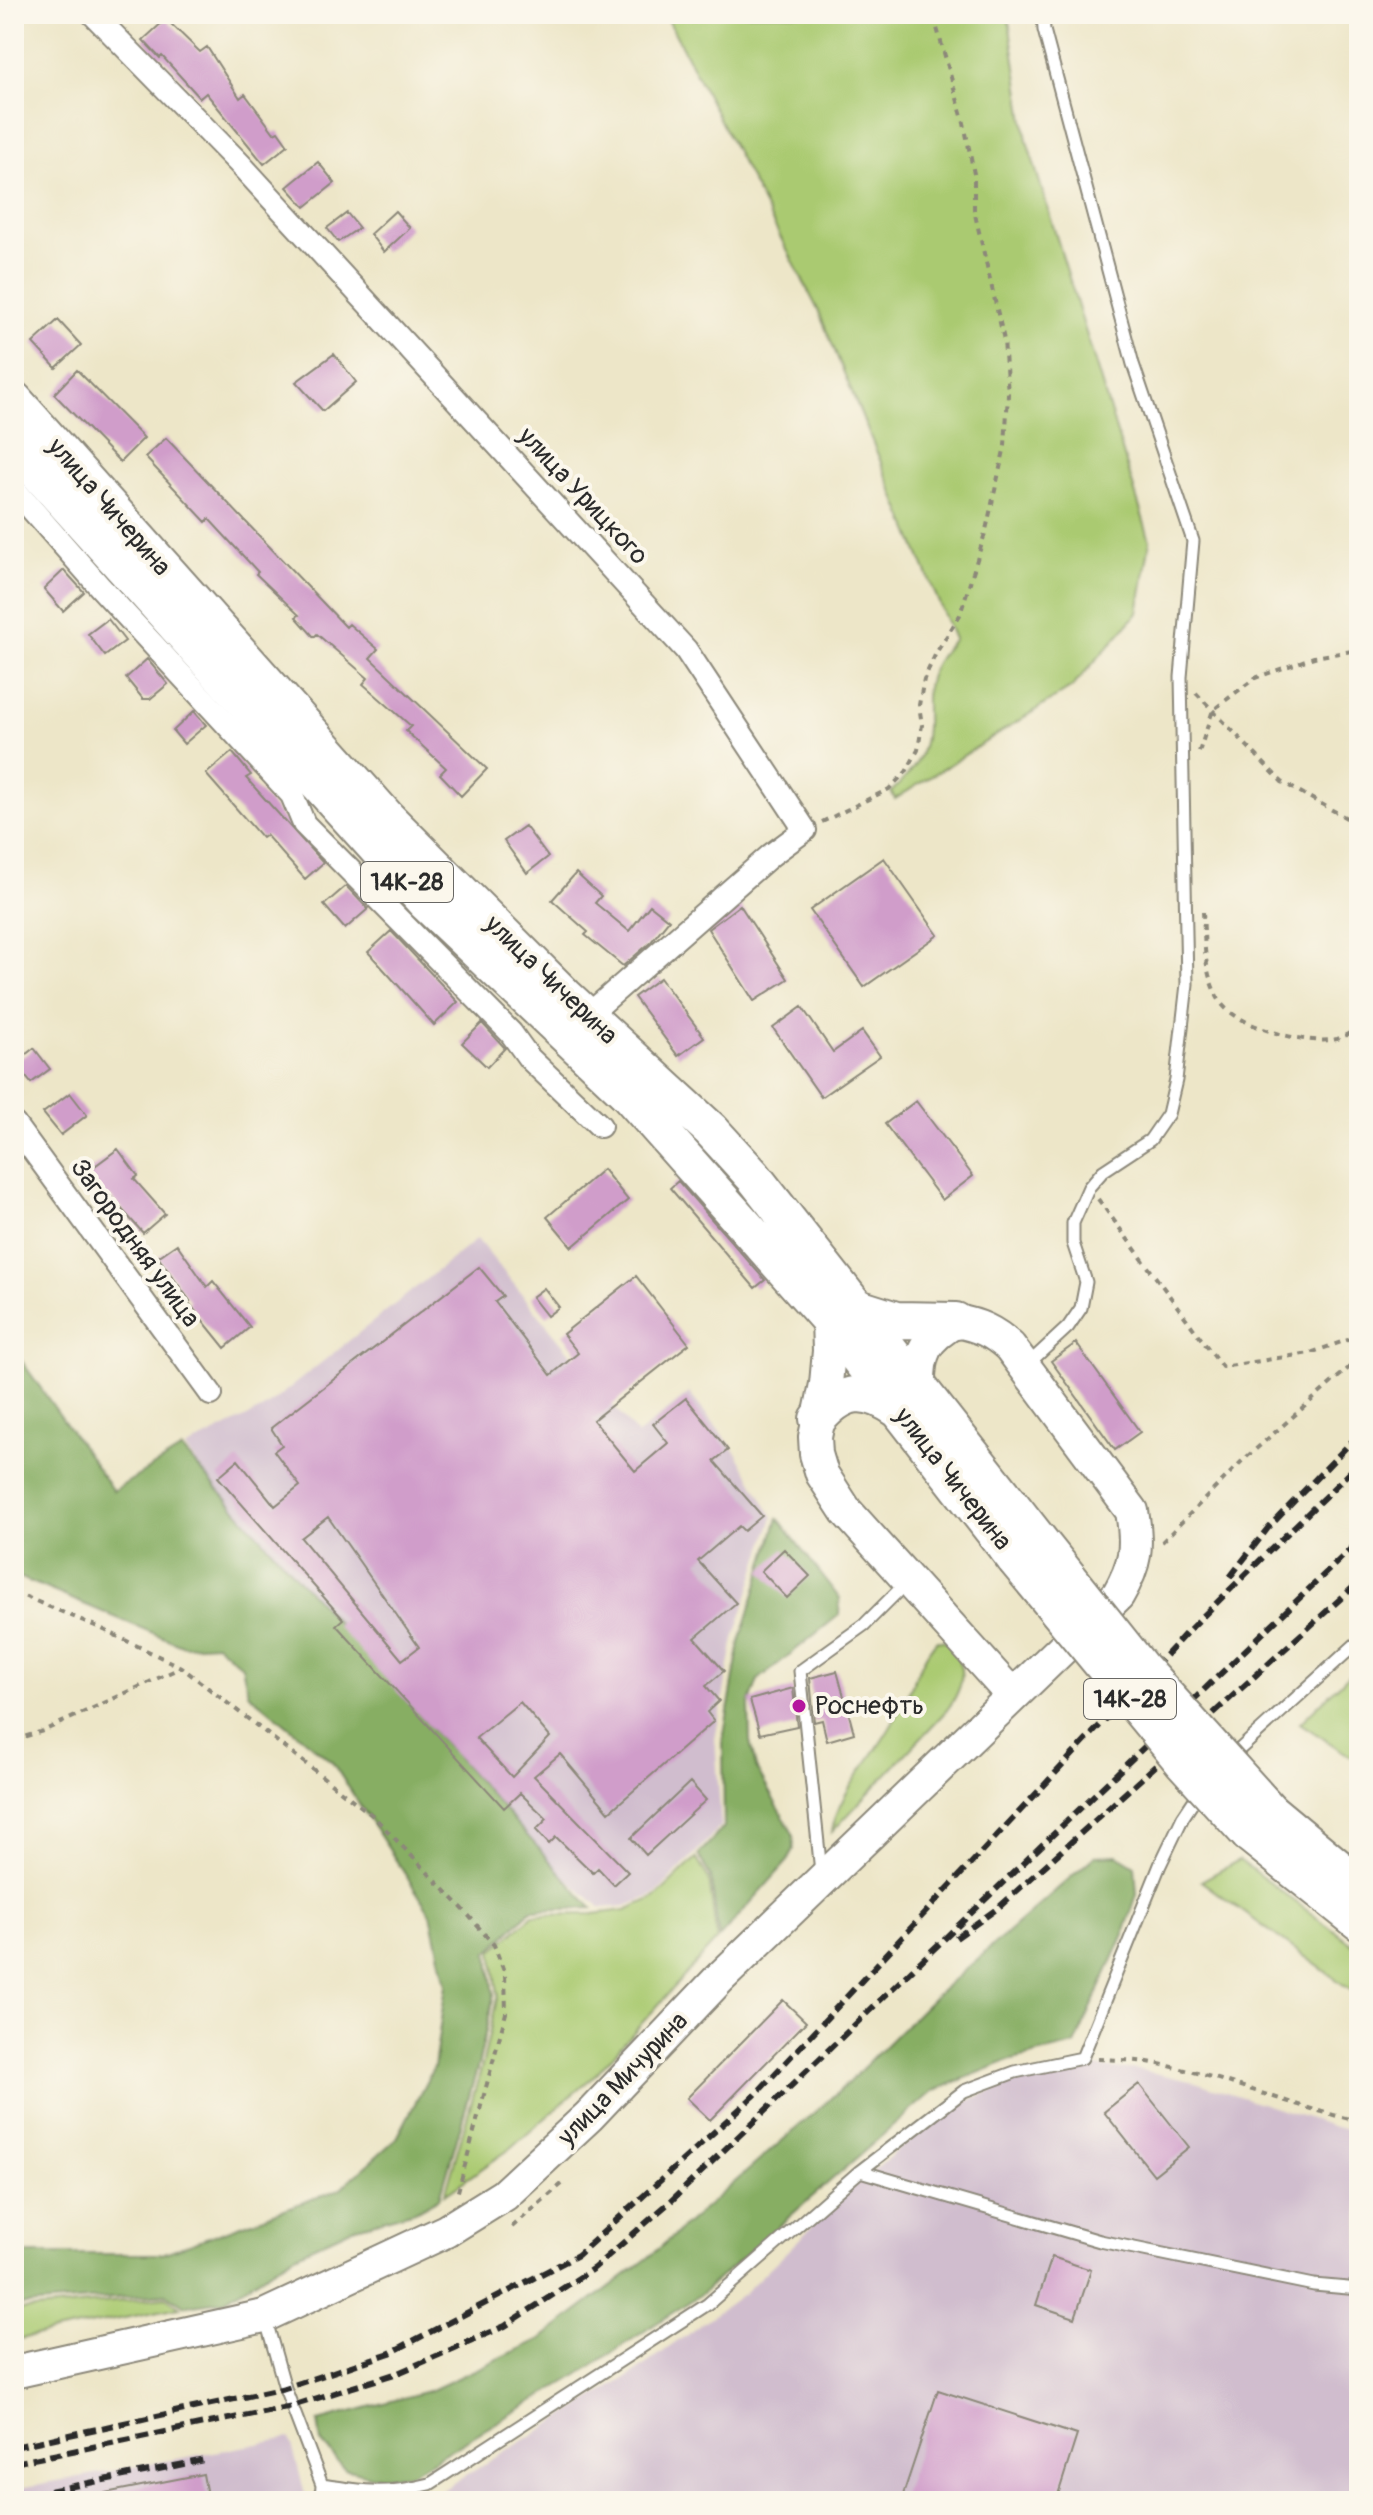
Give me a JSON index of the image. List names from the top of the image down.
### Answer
{
  "streets": {
    "main road": ["улица Чичерина", "14К-28", "улица Мичурина"],
    "street": ["улица Урицкого", "Загородняя улица"]
  },
  "crossings": [
    ["улица Чичерина", "14К-28"]
  ],
  "places": ["Роснефть"]
}
